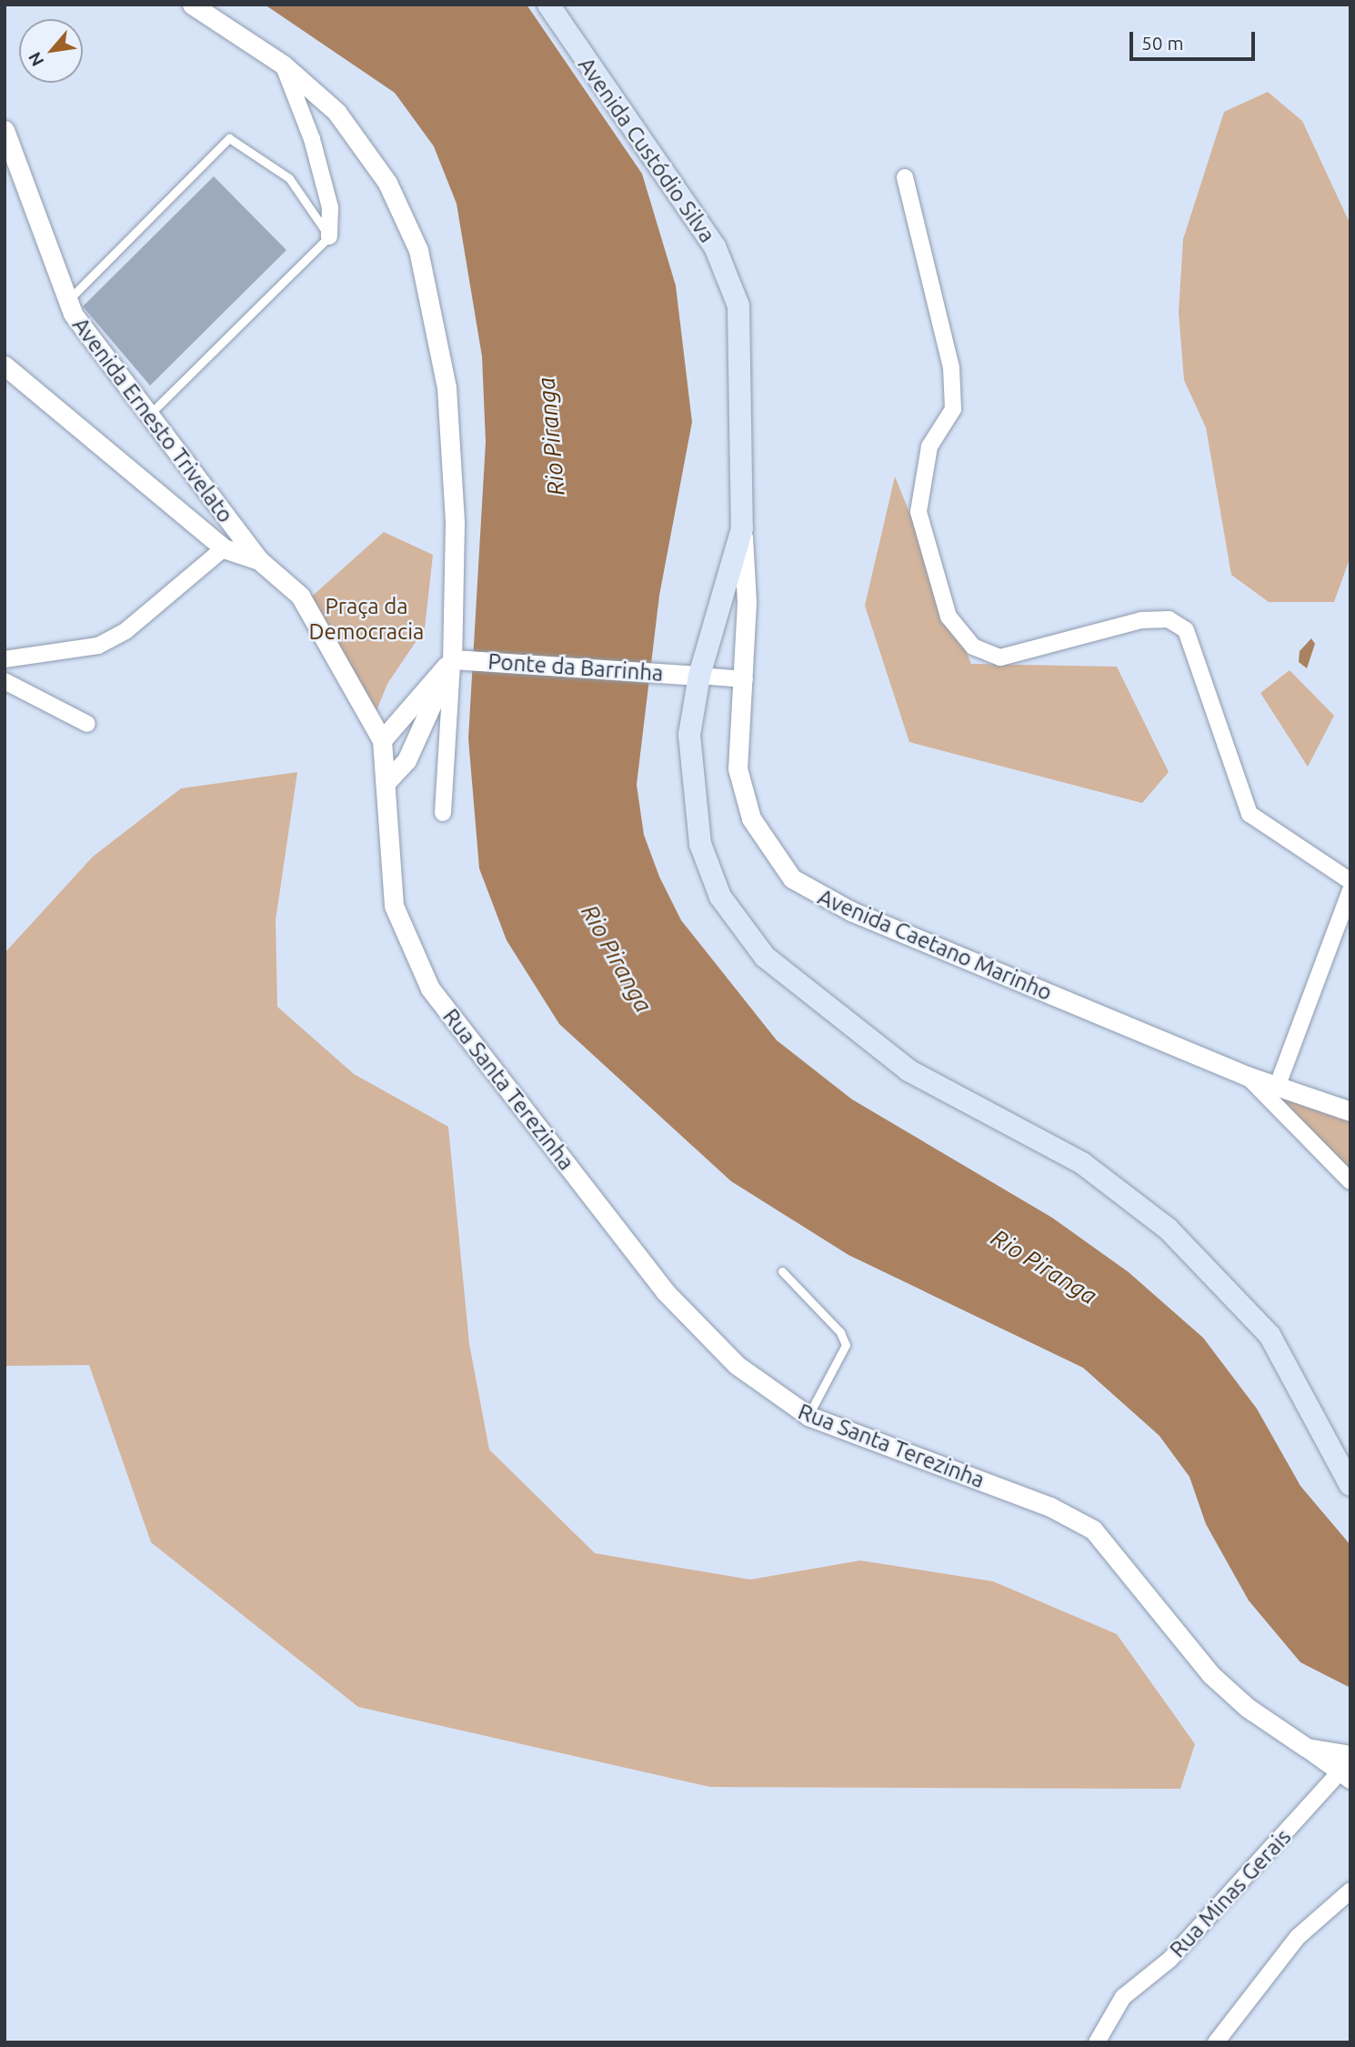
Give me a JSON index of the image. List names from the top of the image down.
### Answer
{
  "streets": {
    "main road": ["Avenida Custódio Silva"],
    "street": [
      "Avenida Ernesto Trivelato",
      "Ponte da Barrinha",
      "Avenida Caetano Marinho",
      "Rua Santa Terezinha",
      "Rua Minas Gerais"
    ]
  },
  "crossings": [
    ["Avenida Custódio Silva", "Ponte da Barrinha"],
    ["Avenida Custódio Silva", "Avenida Caetano Marinho"]
  ],
  "water": ["Rio Piranga"],
  "parks": ["Praça da Democracia"],
  "scale_bar": "50 m",
  "north": "bottom left"
}
